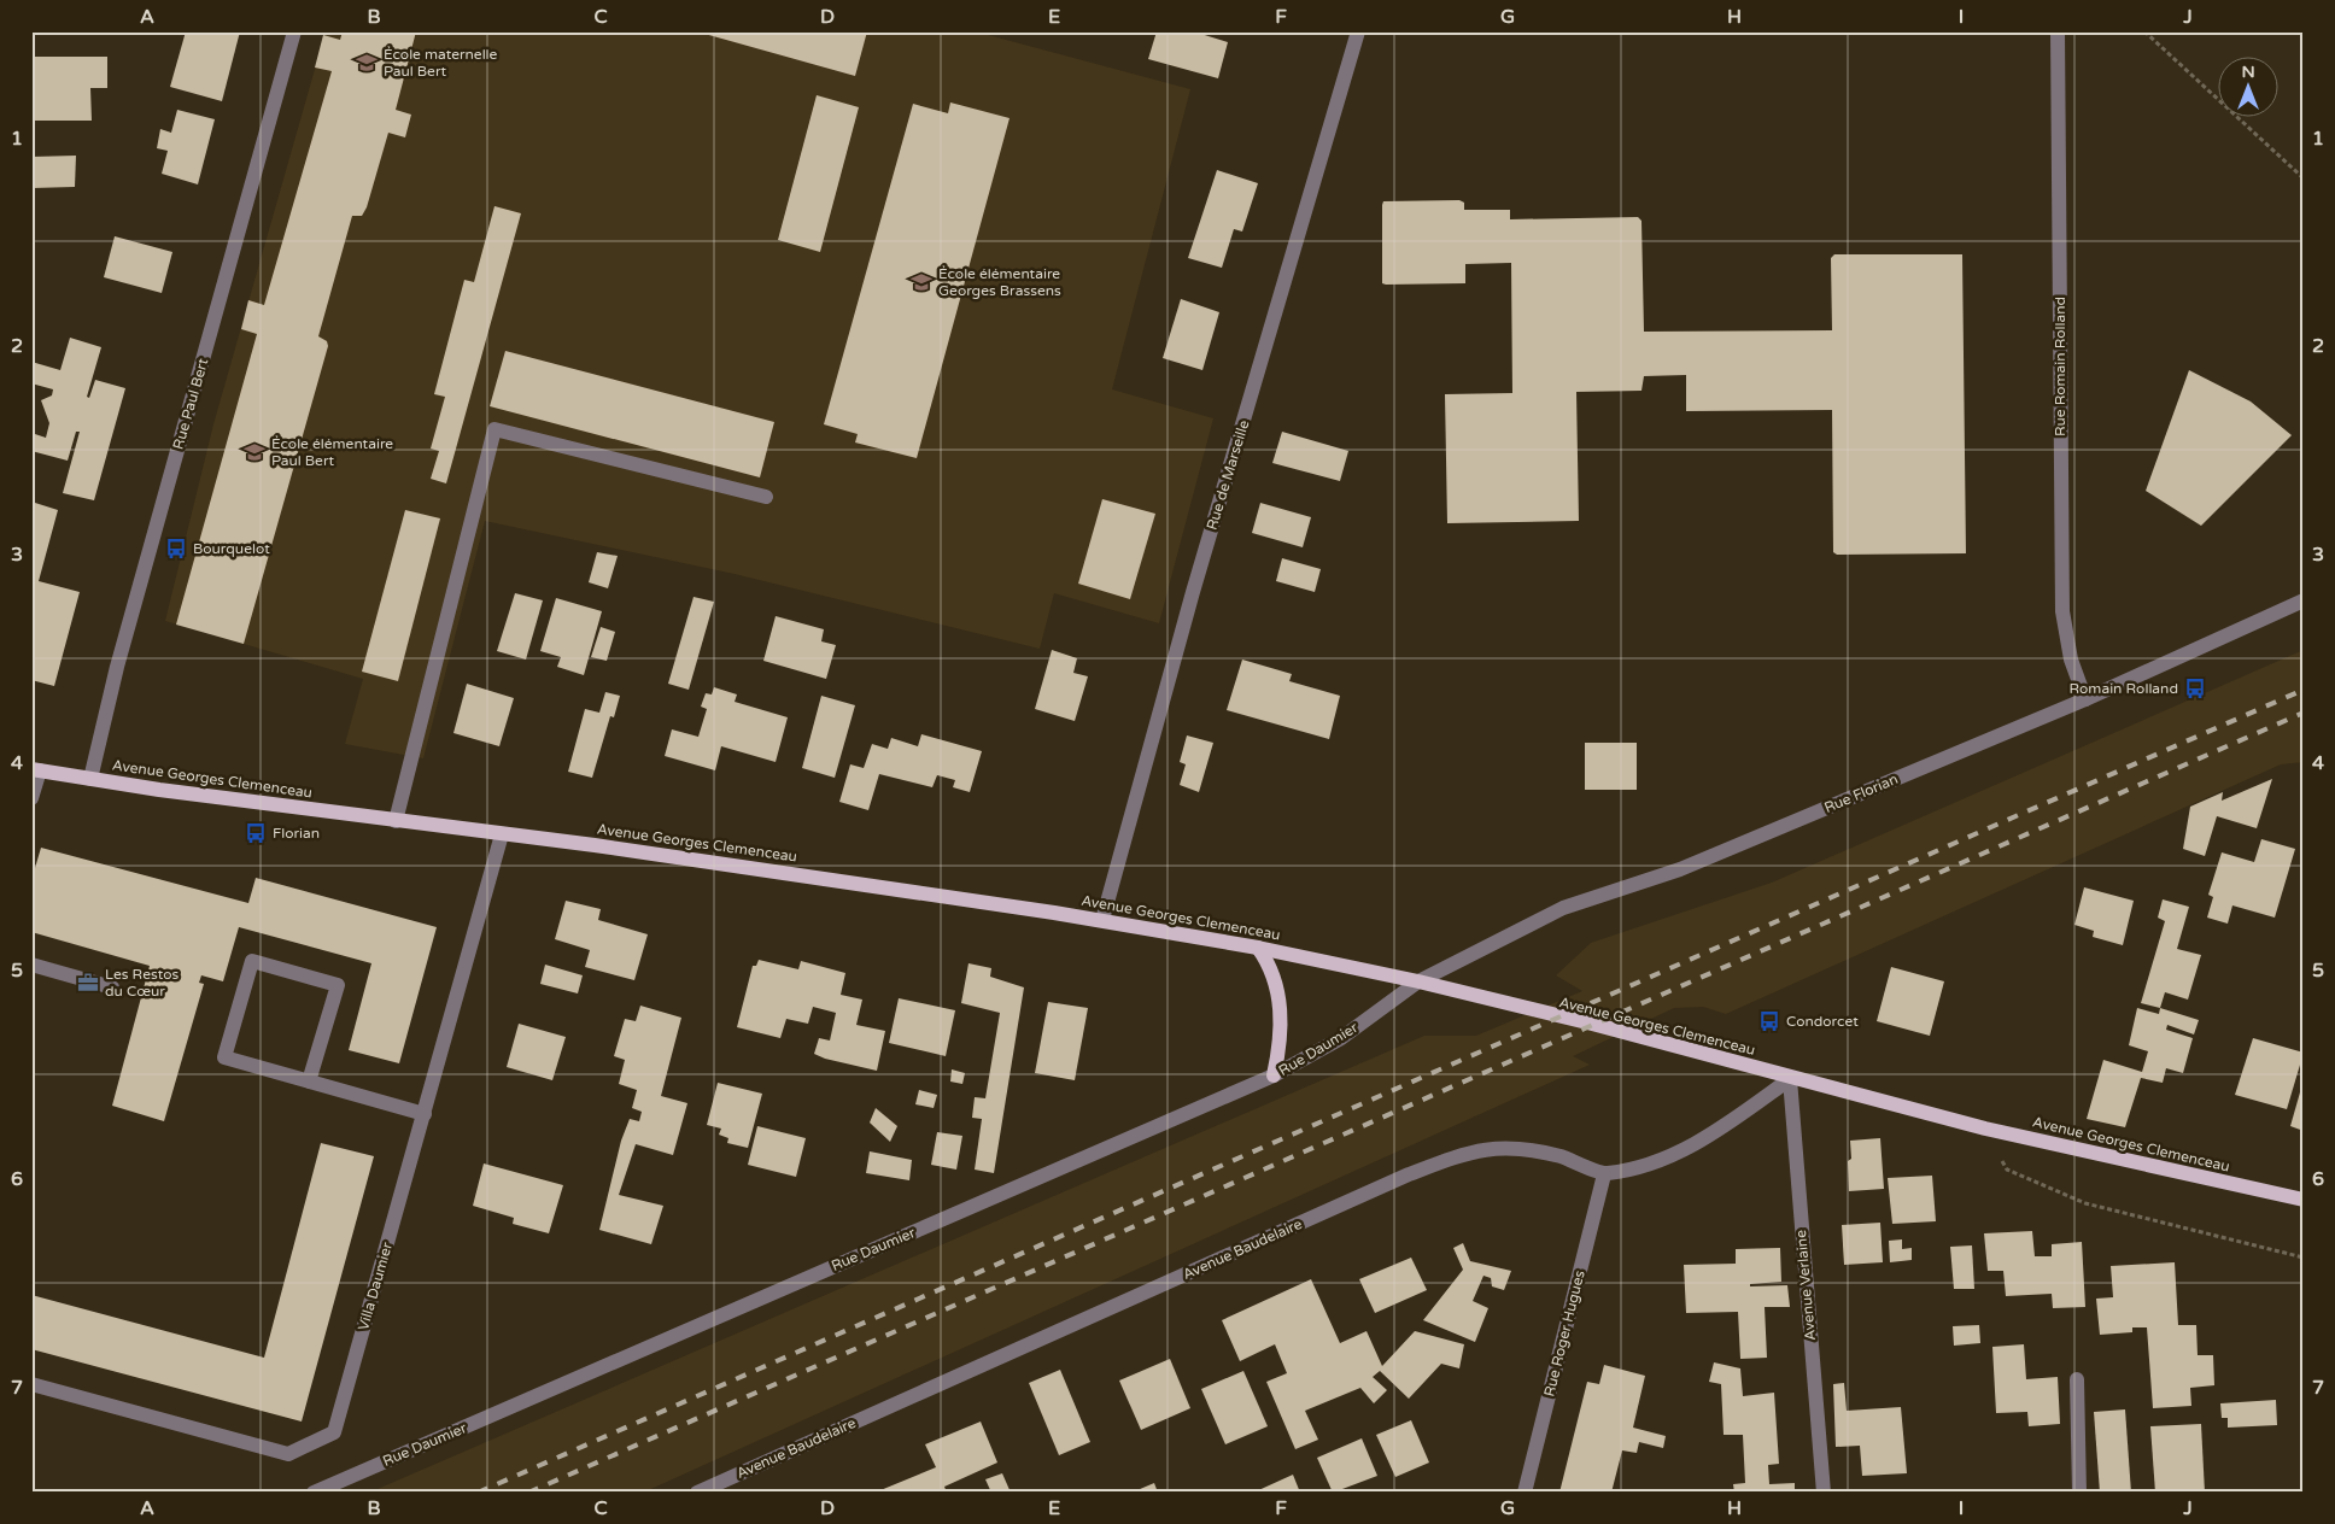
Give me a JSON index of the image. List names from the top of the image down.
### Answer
{
  "streets": {
    "main road": ["Avenue Georges Clemenceau"],
    "street": [
      "Rue Romain Rolland",
      "Rue Paul Bert",
      "Rue de Marseille",
      "Rue Florian",
      "Rue Daumier",
      "Avenue Baudelaire",
      "Avenue Verlaine",
      "Villa Daumier",
      "Rue Roger Hugues"
    ]
  },
  "crossings": [
    ["Rue Romain Rolland", "Rue Florian"],
    ["Rue Paul Bert", "Avenue Georges Clemenceau"],
    ["Rue de Marseille", "Avenue Georges Clemenceau"],
    ["Avenue Georges Clemenceau", "Rue Florian"],
    ["Avenue Georges Clemenceau", "Rue Daumier"],
    ["Avenue Georges Clemenceau", "Avenue Verlaine"],
    ["Avenue Georges Clemenceau", "Villa Daumier"],
    ["Rue Florian", "Rue Daumier"],
    ["Avenue Baudelaire", "Rue Roger Hugues"]
  ],
  "places": {
    "school or university": ["École maternelle Paul Bert", "École élémentaire Georges Brassens", "École élémentaire Paul Bert"],
    "bus stop": [
      "Bourquelot",
      "Romain Rolland",
      "Florian",
      "Condorcet"
    ],
    "office": ["Les Restos du Cœur"]
  },
  "north": "top",
  "grid": {
    "columns": [
      "A",
      "B",
      "C",
      "D",
      "E",
      "F",
      "G",
      "H",
      "I",
      "J"
    ],
    "rows": [
      "1",
      "2",
      "3",
      "4",
      "5",
      "6",
      "7"
    ]
  }
}
